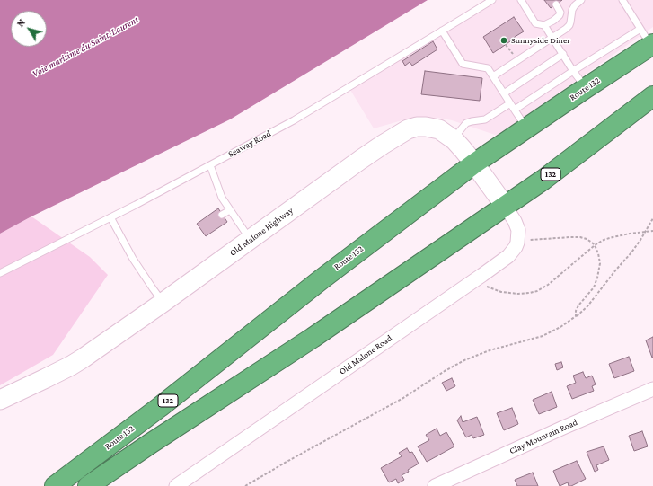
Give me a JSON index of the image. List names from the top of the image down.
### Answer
{
  "streets": {
    "highway": ["Route 132", "132"],
    "street": ["Old Malone Highway", "Old Malone Road", "Clay Mountain Road"],
    "lane": ["Seaway Road"]
  },
  "crossings": [
    ["Route 132", "Old Malone Highway"],
    ["132", "Old Malone Highway"]
  ],
  "water": ["Voie maritime du Saint-Laurent"],
  "places": ["Sunnyside Diner"],
  "north": "top left"
}
